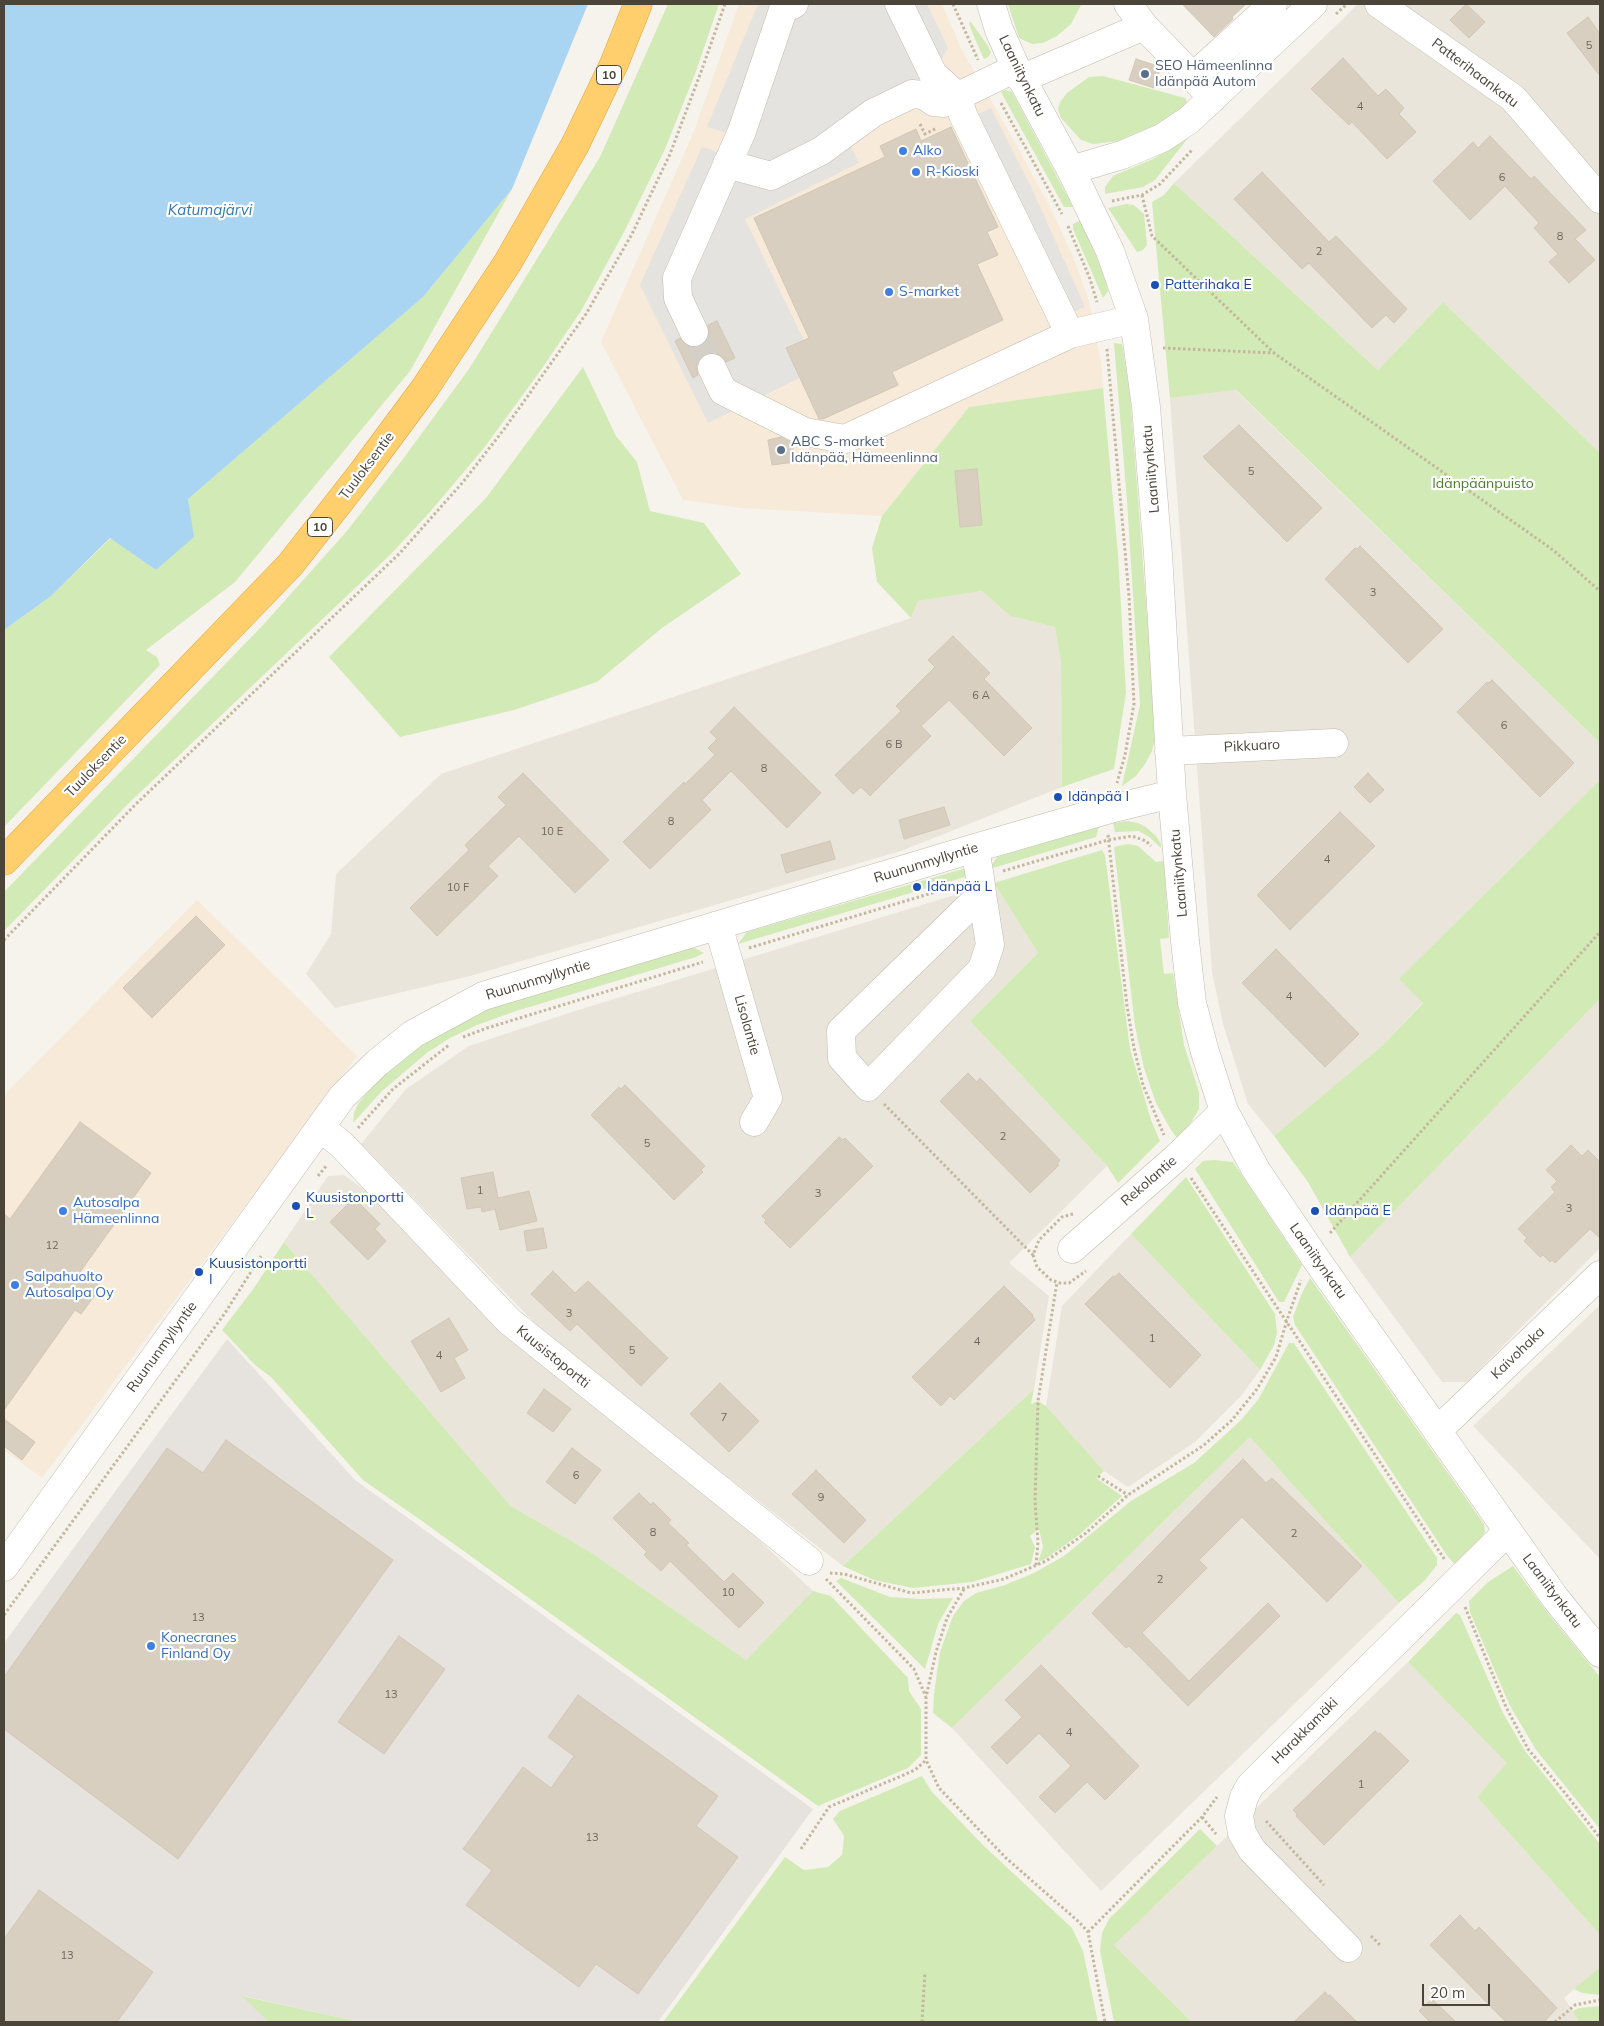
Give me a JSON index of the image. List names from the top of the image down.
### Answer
{
  "streets": {
    "highway": ["10", "Tuuloksentie"],
    "street": [
      "Patterihaankatu",
      "Laaniitynkatu",
      "Pikkuaro",
      "Ruununmyllyntie",
      "Lisolantie",
      "Rekolantie",
      "Kaivohaka",
      "Kuusistoportti",
      "Harakkamäki"
    ]
  },
  "crossings": [
    ["Laaniitynkatu", "Pikkuaro"],
    ["Laaniitynkatu", "Ruununmyllyntie"],
    ["Laaniitynkatu", "Rekolantie"],
    ["Laaniitynkatu", "Kaivohaka"],
    ["Laaniitynkatu", "Harakkamäki"],
    ["Ruununmyllyntie", "Lisolantie"],
    ["Ruununmyllyntie", "Kuusistoportti"]
  ],
  "water": ["Katumajärvi"],
  "parks": ["Idänpäänpuisto"],
  "places": [
    "SEO Hämeenlinna Idänpää Autom",
    "Alko",
    "R-Kioski",
    "Patterihaka E",
    "S-market",
    "ABC S-market Idänpää, Hämeenlinna",
    "Idänpää I",
    "Idänpää L",
    "Kuusistonportti L",
    "Autosalpa Hämeenlinna",
    "Idänpää E",
    "Kuusistonportti I",
    "Salpahuolto Autosalpa Oy",
    "Konecranes Finland Oy"
  ],
  "house_numbers": [
    "5",
    "4",
    "6",
    "8",
    "2",
    "5",
    "3",
    "6 A",
    "6",
    "6 B",
    "8",
    "8",
    "10 E",
    "4",
    "10 F",
    "4",
    "2",
    "5",
    "1",
    "3",
    "3",
    "12",
    "3",
    "1",
    "4",
    "5",
    "4",
    "7",
    "6",
    "9",
    "8",
    "2",
    "2",
    "10",
    "13",
    "13",
    "4",
    "1",
    "13",
    "13"
  ],
  "scale_bar": "20 m"
}
